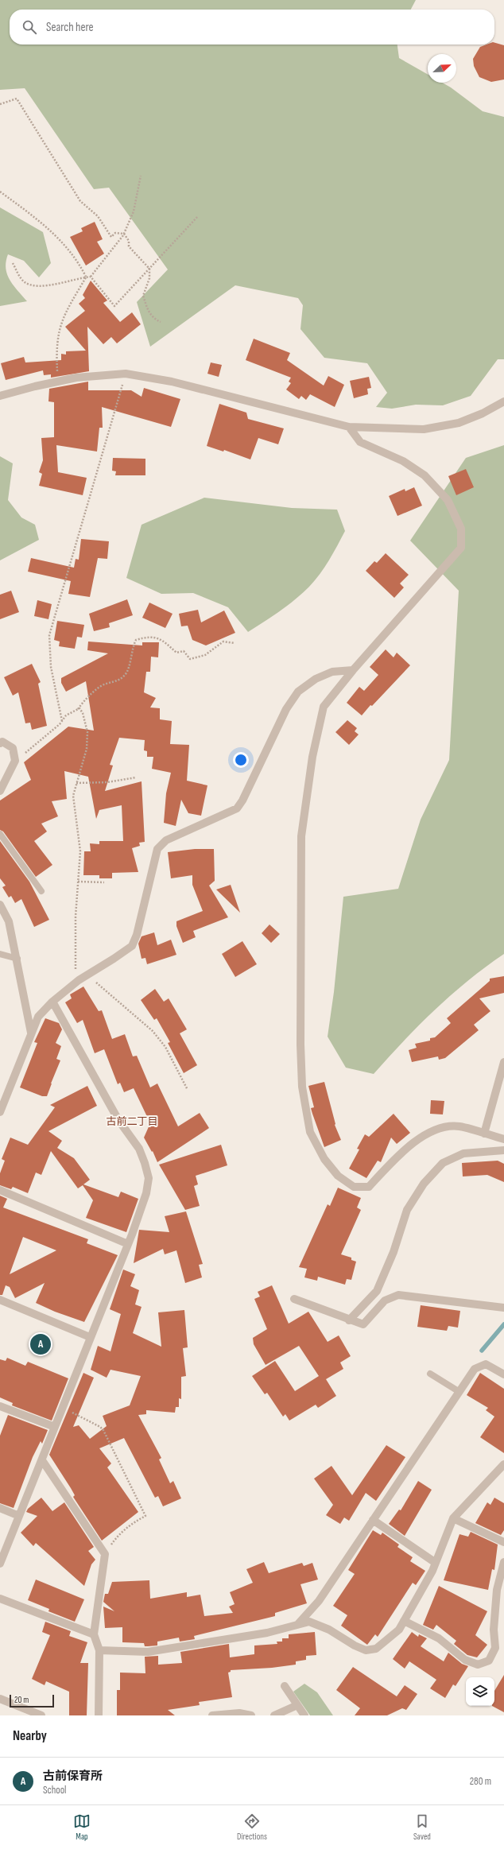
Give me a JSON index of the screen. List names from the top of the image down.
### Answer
{
  "districts": ["古前二丁目"],
  "scale_bar": "20 m",
  "north": "top right",
  "page": {
    "search": "Search here",
    "pins": "A",
    "scale": "20 m",
    "heading": "Nearby",
    "list": [
      {
        "mark": "A",
        "name": "古前保育所",
        "note": "School",
        "value": "280 m"
      }
    ],
    "nav": ["Map", "Directions", "Saved"]
  }
}
